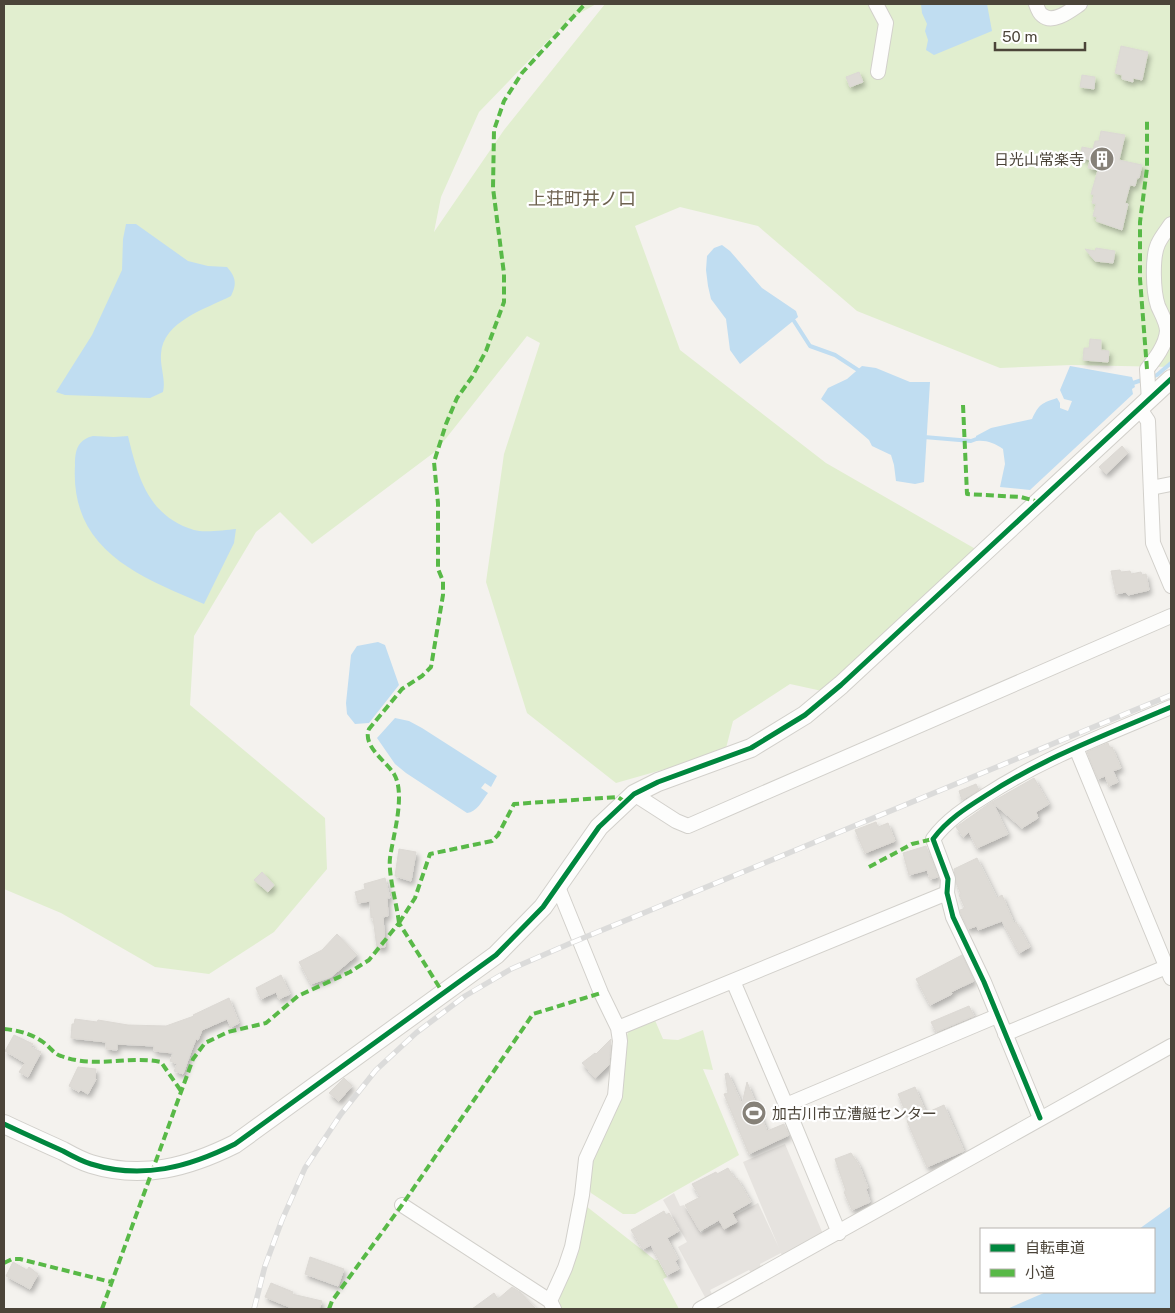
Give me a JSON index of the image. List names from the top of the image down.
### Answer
{
  "districts": ["上荘町井ノ口"],
  "places": {
    "building": ["日光山常楽寺"],
    "sports": ["加古川市立漕艇センター"]
  },
  "legend": ["自転車道", "小道"],
  "scale_bar": "50 m"
}
